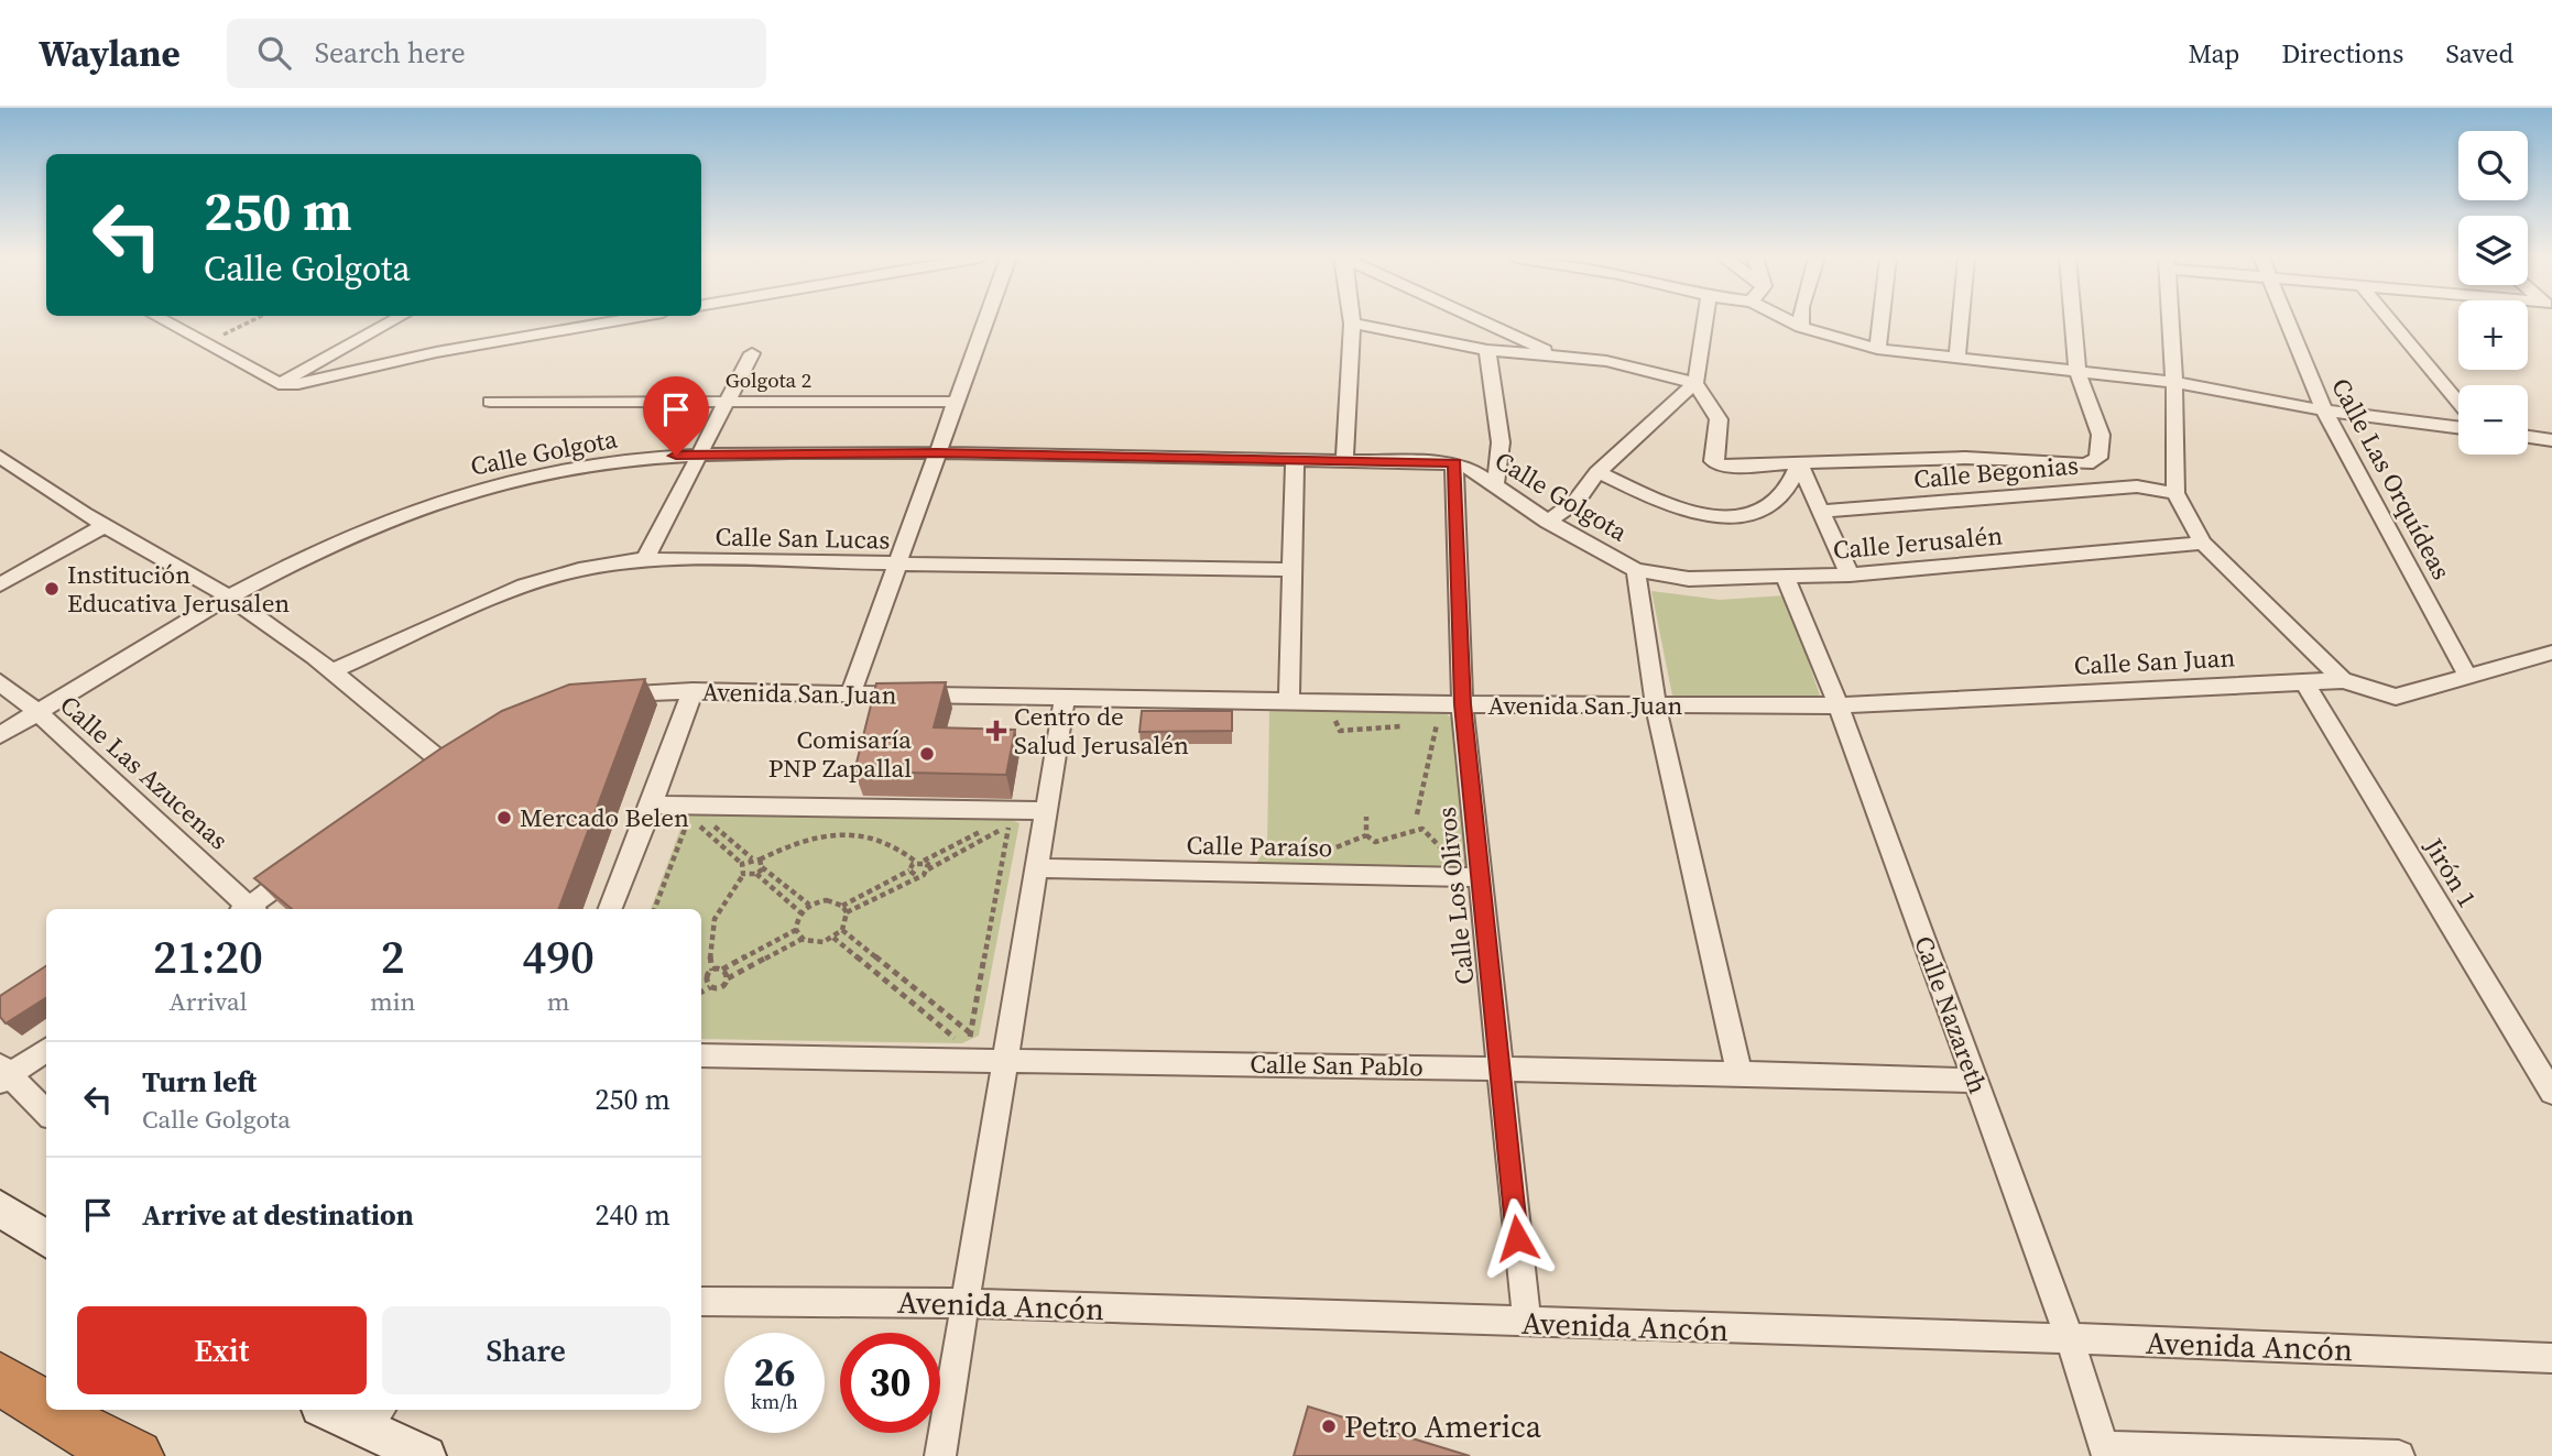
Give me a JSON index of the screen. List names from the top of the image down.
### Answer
{
  "streets": {
    "street": [
      "Golgota 2",
      "Calle Golgota",
      "Calle Begonias",
      "Calle Las Orquídeas",
      "Calle San Lucas",
      "Calle Jerusalén",
      "Calle San Juan",
      "Avenida San Juan",
      "Calle Las Azucenas",
      "Calle Paraíso",
      "Jirón 1",
      "Calle Los Olivos",
      "Calle Nazareth",
      "Calle San Pablo",
      "Avenida Ancón"
    ]
  },
  "crossings": [
    ["Calle Golgota", "Calle Jerusalén"],
    ["Calle Golgota", "Calle Las Azucenas"],
    ["Calle Golgota", "Calle Los Olivos"],
    ["Calle Las Orquídeas", "Calle San Juan"],
    ["Calle Jerusalén", "Calle Nazareth"],
    ["Calle San Juan", "Avenida San Juan"],
    ["Calle San Juan", "Jirón 1"],
    ["Calle San Juan", "Calle Nazareth"],
    ["Avenida San Juan", "Calle Los Olivos"],
    ["Avenida San Juan", "Calle Nazareth"],
    ["Calle Paraíso", "Calle Los Olivos"],
    ["Calle Los Olivos", "Calle San Pablo"],
    ["Calle Los Olivos", "Avenida Ancón"],
    ["Calle Nazareth", "Calle San Pablo"],
    ["Calle Nazareth", "Avenida Ancón"]
  ],
  "places": {
    "other": [
      "Institución Educativa Jerusalen",
      "Comisaría PNP Zapallal",
      "Mercado Belen",
      "Petro America"
    ],
    "health": ["Centro de Salud Jerusalén"]
  },
  "page": {
    "header": "Waylane",
    "search": "Search here",
    "nav": ["Map", "Directions", "Saved"],
    "map_buttons": ["+", "−"],
    "turn": ["250 m", "Calle Golgota"],
    "eta": [
      "21:20",
      "Arrival",
      "2",
      "min",
      "490",
      "m"
    ],
    "list": [
      {
        "name": "Turn left",
        "note": "Calle Golgota",
        "value": "250 m"
      },
      {
        "name": "Arrive at destination",
        "value": "240 m"
      }
    ],
    "buttons": ["Exit", "Share"],
    "speed": "26 km/h",
    "limit": "30"
  }
}
